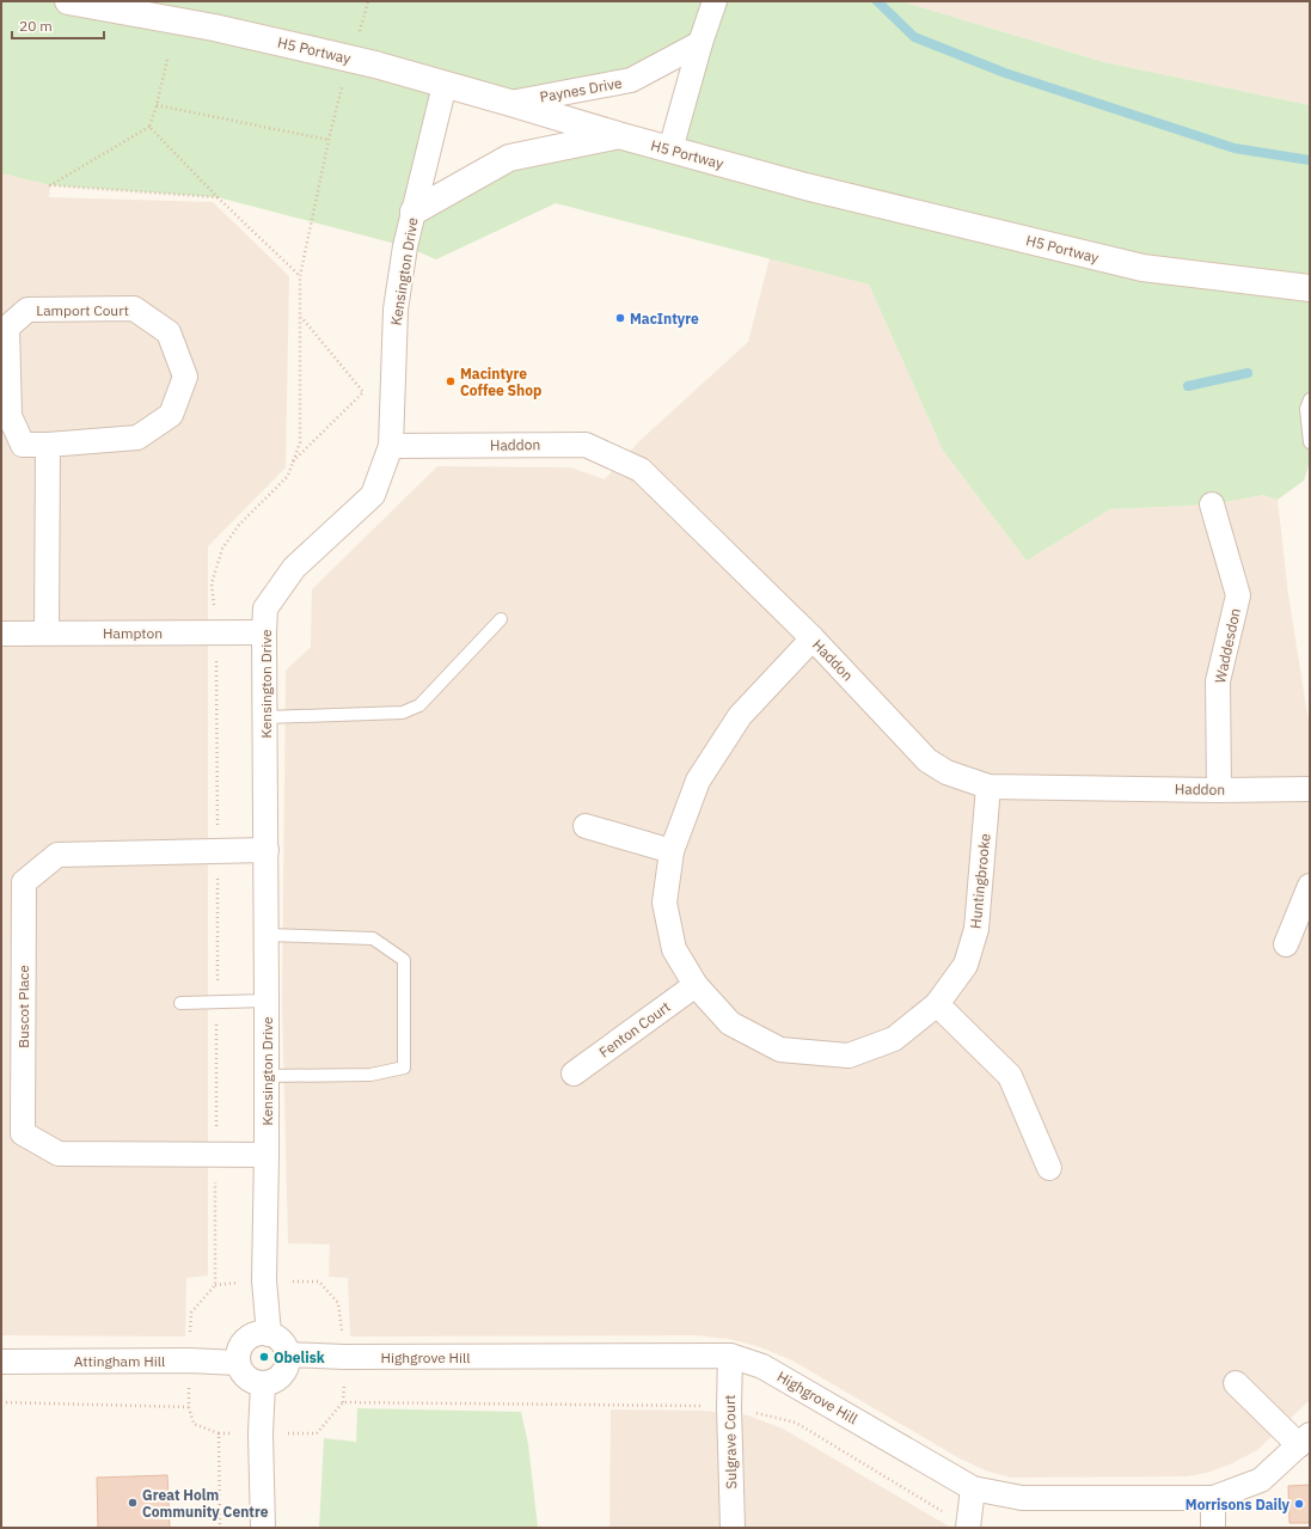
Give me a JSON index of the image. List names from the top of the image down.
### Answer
{
  "streets": {
    "street": [
      "H5 Portway",
      "Paynes Drive",
      "Kensington Drive",
      "Lamport Court",
      "Haddon",
      "Hampton",
      "Waddesdon",
      "Huntingbrooke",
      "Buscot Place",
      "Fenton Court",
      "Highgrove Hill",
      "Attingham Hill",
      "Sulgrave Court"
    ]
  },
  "crossings": [
    ["H5 Portway", "Paynes Drive"],
    ["H5 Portway", "Kensington Drive"],
    ["Kensington Drive", "Haddon"],
    ["Kensington Drive", "Hampton"],
    ["Kensington Drive", "Buscot Place"],
    ["Kensington Drive", "Highgrove Hill"],
    ["Kensington Drive", "Attingham Hill"],
    ["Haddon", "Waddesdon"],
    ["Haddon", "Huntingbrooke"],
    ["Huntingbrooke", "Fenton Court"],
    ["Highgrove Hill", "Attingham Hill"],
    ["Highgrove Hill", "Sulgrave Court"]
  ],
  "places": [
    "MacIntyre",
    "Macintyre Coffee Shop",
    "Obelisk",
    "Great Holm Community Centre",
    "Morrisons Daily"
  ],
  "scale_bar": "20 m"
}
